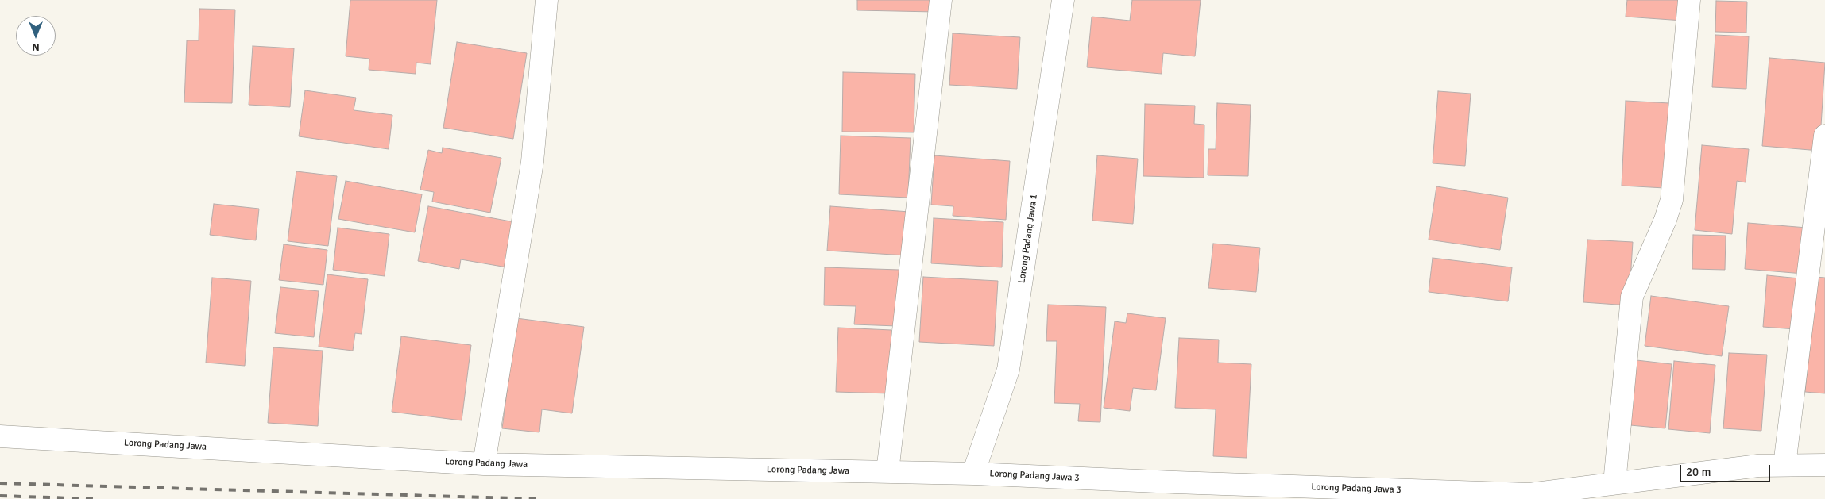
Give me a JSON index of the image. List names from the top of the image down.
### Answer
{
  "streets": {
    "street": ["Lorong Padang Jawa 1", "Lorong Padang Jawa", "Lorong Padang Jawa 3"]
  },
  "crossings": [
    ["Lorong Padang Jawa 1", "Lorong Padang Jawa"],
    ["Lorong Padang Jawa 1", "Lorong Padang Jawa 3"],
    ["Lorong Padang Jawa", "Lorong Padang Jawa 3"]
  ],
  "scale_bar": "20 m",
  "north": "bottom"
}
